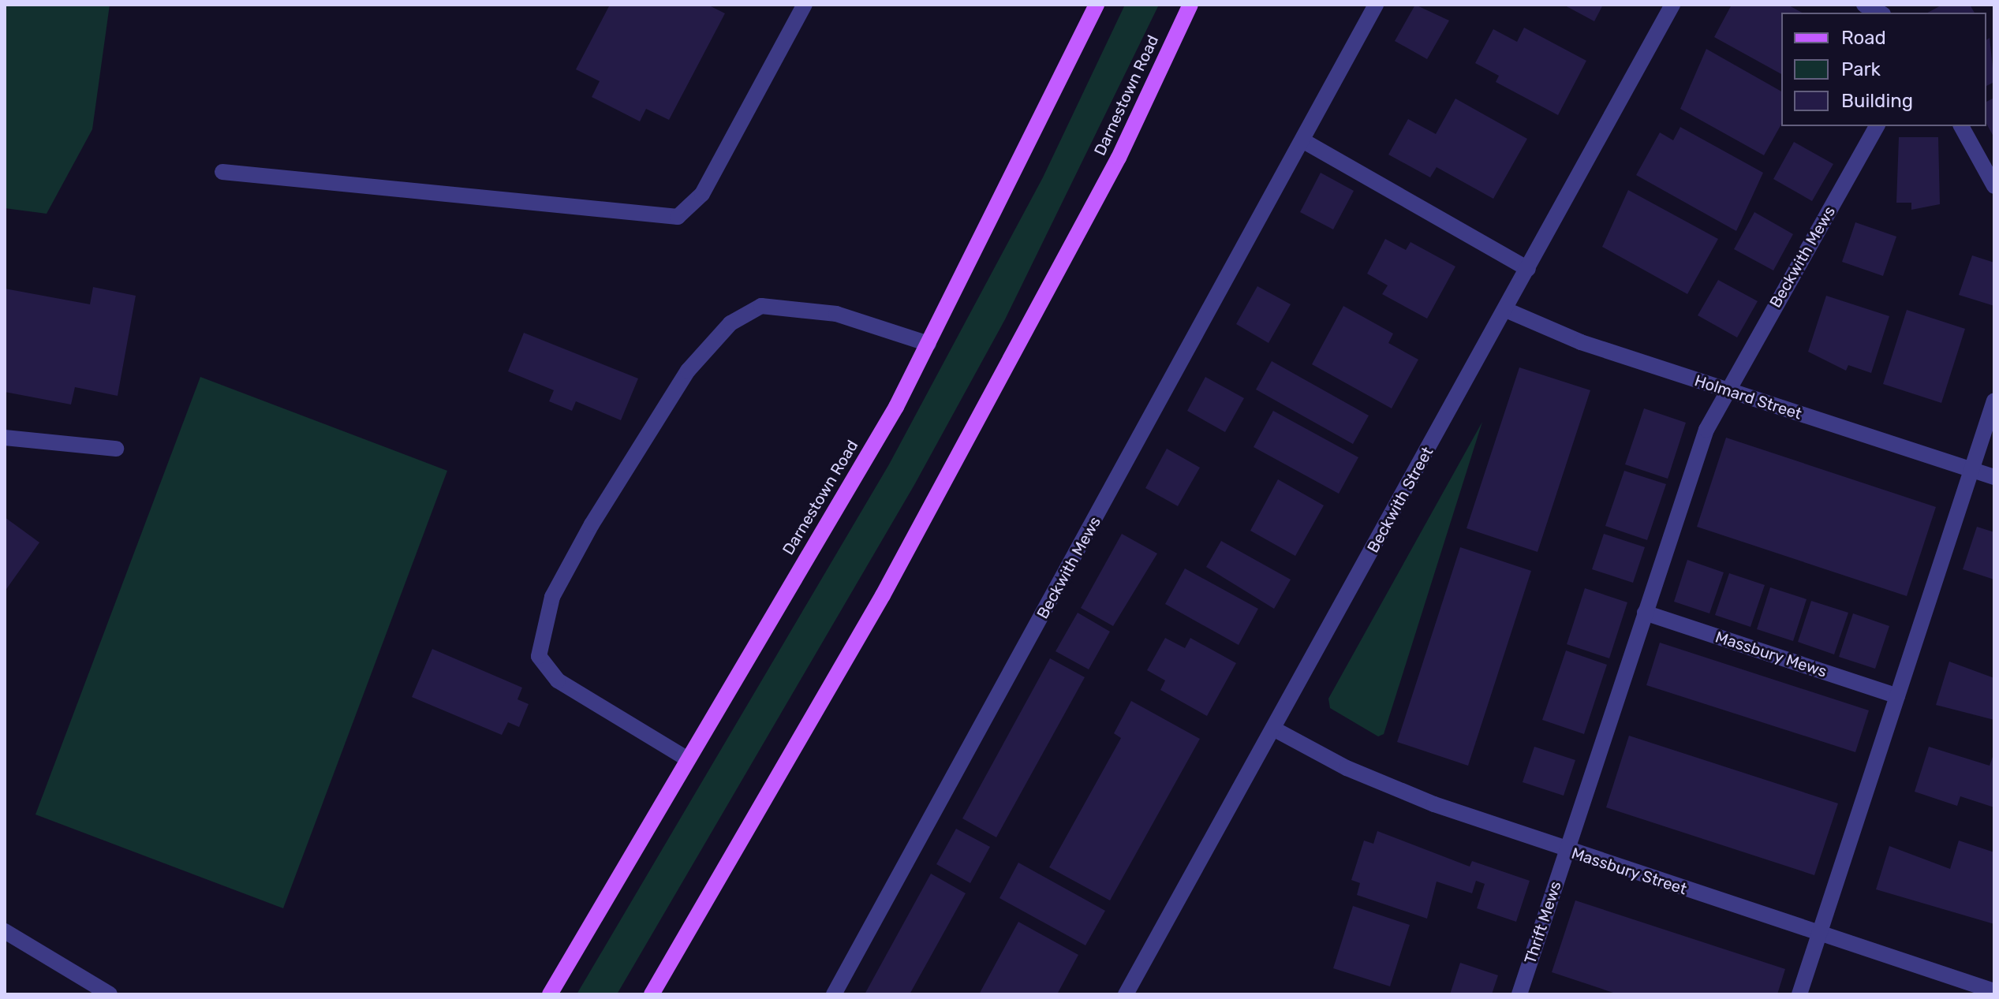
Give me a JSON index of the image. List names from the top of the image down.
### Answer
{
  "streets": {
    "main road": ["Darnestown Road"],
    "street": [
      "Beckwith Mews",
      "Holmard Street",
      "Beckwith Street",
      "Massbury Mews",
      "Massbury Street",
      "Thrift Mews"
    ]
  },
  "crossings": [
    ["Beckwith Mews", "Holmard Street"],
    ["Holmard Street", "Beckwith Street"],
    ["Beckwith Street", "Massbury Street"],
    ["Massbury Street", "Thrift Mews"]
  ],
  "legend": ["Road", "Park", "Building"]
}
